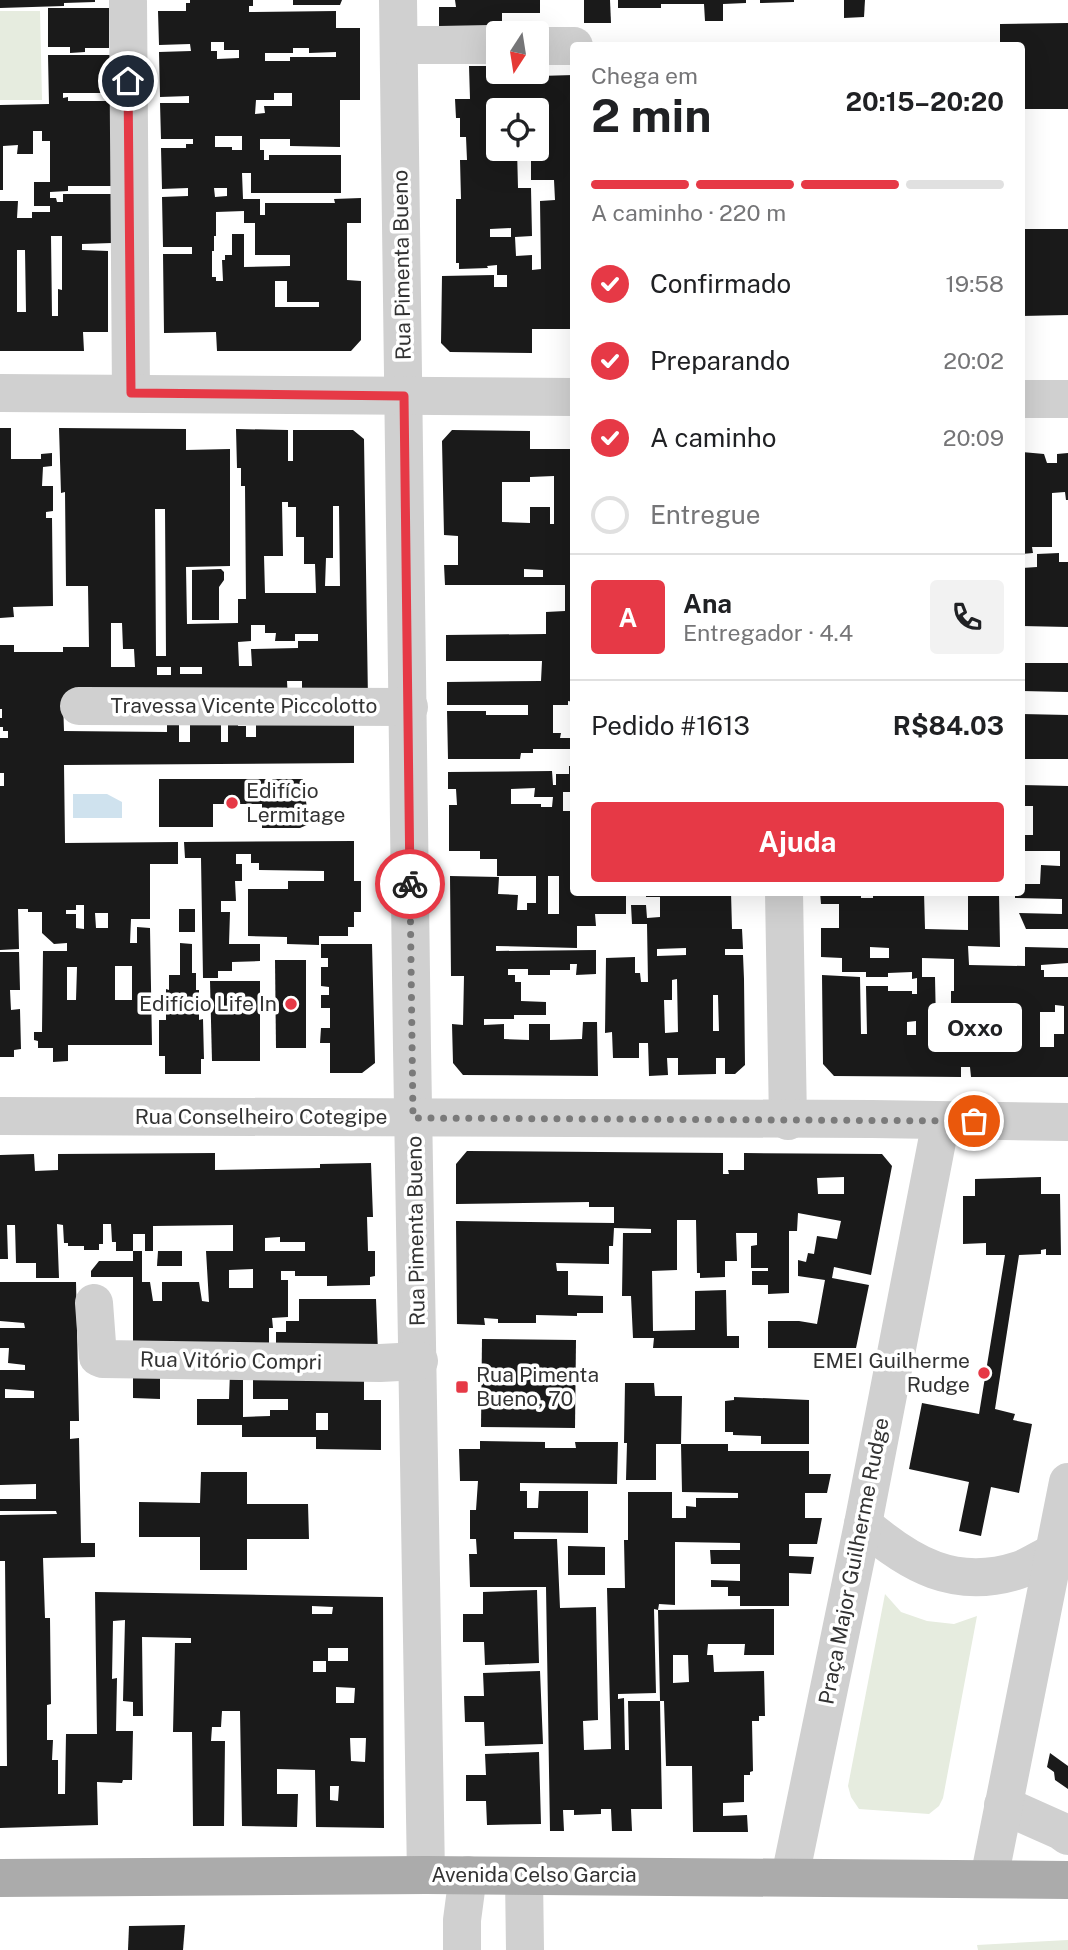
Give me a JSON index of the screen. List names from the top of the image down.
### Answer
{
  "streets": {
    "main road": ["Avenida Celso Garcia"],
    "street": [
      "Rua Pimenta Bueno",
      "Travessa Vicente Piccolotto",
      "Rua Conselheiro Cotegipe",
      "Rua Vitório Compri",
      "Praça Major Guilherme Rudge"
    ]
  },
  "crossings": [
    ["Rua Pimenta Bueno", "Travessa Vicente Piccolotto"],
    ["Rua Pimenta Bueno", "Rua Conselheiro Cotegipe"],
    ["Rua Pimenta Bueno", "Rua Vitório Compri"],
    ["Rua Pimenta Bueno", "Avenida Celso Garcia"],
    ["Rua Conselheiro Cotegipe", "Praça Major Guilherme Rudge"],
    ["Praça Major Guilherme Rudge", "Avenida Celso Garcia"]
  ],
  "places": {
    "other": [
      "Edifício Lermitage",
      "Edifício Life In",
      "Oxxo",
      "EMEI Guilherme Rudge"
    ],
    "transit": ["Rua Pimenta Bueno, 70"]
  },
  "north": "bottom",
  "page": {
    "heading": ["2 min", "Chega em", "20:15–20:20"],
    "panel": [
      "Ana",
      "Entregador · 4.4",
      "Pedido #1613",
      "R$84.03"
    ],
    "bar": "A caminho · 220 m",
    "list": [
      ["Confirmado", "19:58"],
      ["Preparando", "20:02"],
      ["A caminho", "20:09"],
      "Entregue"
    ],
    "round": "A",
    "buttons": "Ajuda",
    "bubble": "Oxxo"
  }
}
